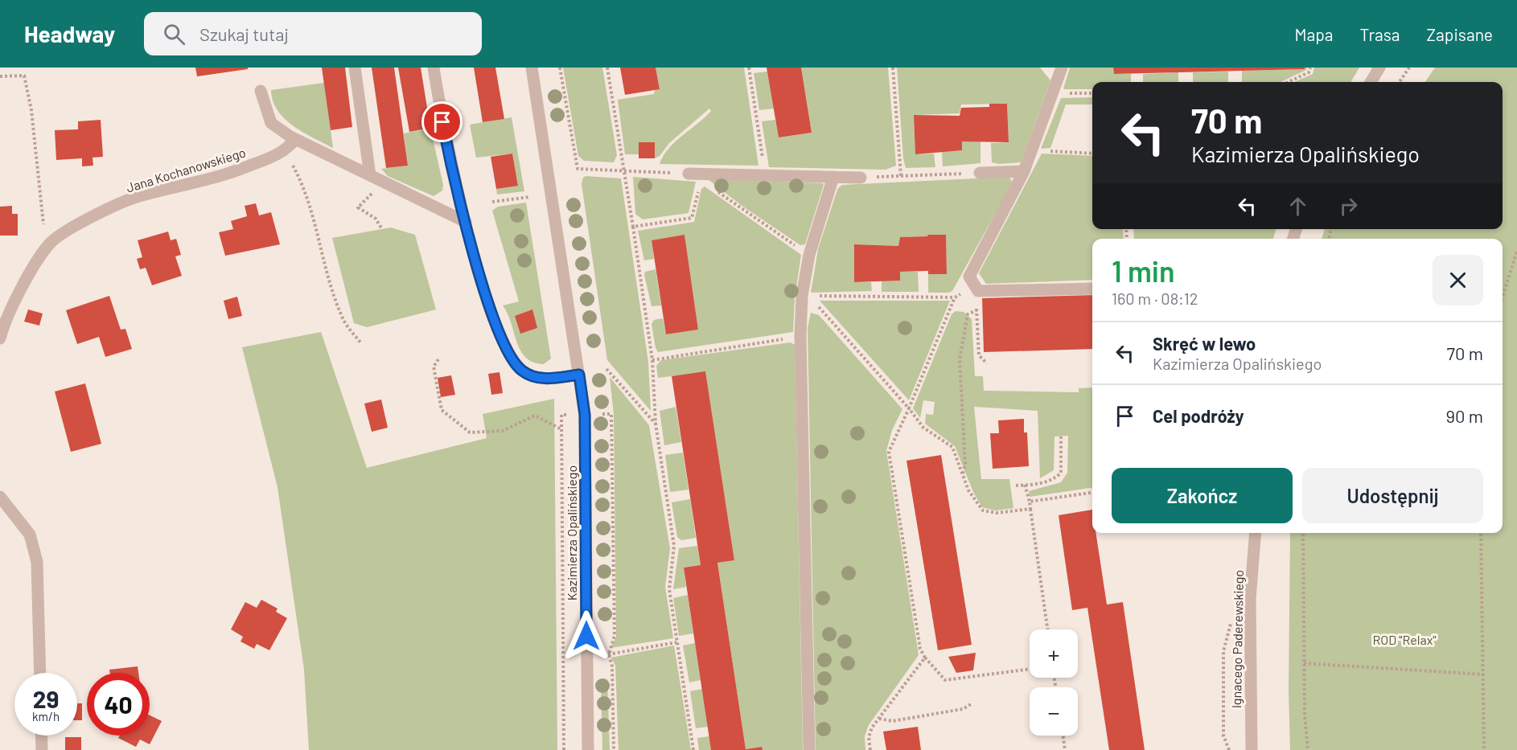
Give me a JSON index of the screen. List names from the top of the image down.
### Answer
{
  "streets": {
    "street": ["Jana Kochanowskiego", "Kazimierza Opalińskiego", "Ignacego Paderewskiego"]
  },
  "parks": ["ROD \"Relax\""],
  "page": {
    "header": "Headway",
    "search": "Szukaj tutaj",
    "nav": ["Mapa", "Trasa", "Zapisane"],
    "turn": ["70 m", "Kazimierza Opalińskiego"],
    "heading": ["1 min", "160 m · 08:12"],
    "list": [
      {
        "name": "Skręć w lewo",
        "note": "Kazimierza Opalińskiego",
        "value": "70 m"
      },
      {
        "name": "Cel podróży",
        "value": "90 m"
      }
    ],
    "buttons": ["Zakończ", "Udostępnij"],
    "map_buttons": ["+", "−"],
    "speed": "29 km/h",
    "limit": "40"
  }
}
